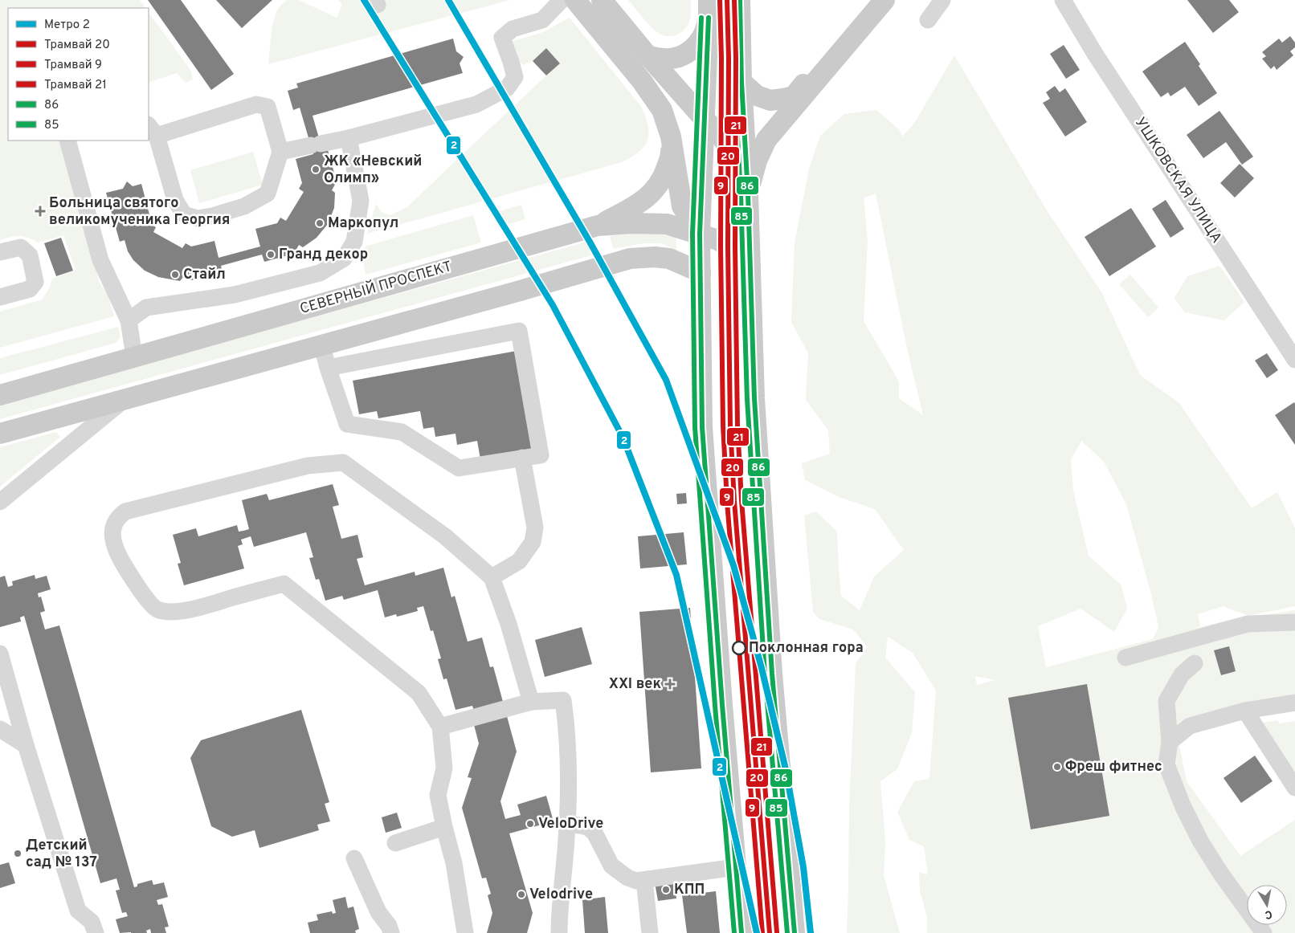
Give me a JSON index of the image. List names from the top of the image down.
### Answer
{
  "streets": {
    "main road": ["СЕВЕРНЫЙ ПРОСПЕКТ"],
    "street": ["УШКОВСКАЯ УЛИЦА"]
  },
  "places": {
    "other": [
      "ЖК «Невский Олимп»",
      "Маркопул",
      "Гранд декор",
      "Стайл",
      "Поклонная гора",
      "Фреш фитнес",
      "VeloDrive",
      "Детский сад № 137",
      "КПП",
      "Velodrive"
    ],
    "health": ["Больница святого великомученика Георгия", "XXI век"]
  },
  "lines": [
    "metro line 2",
    "tram line 20",
    "tram line 9",
    "tram line 21",
    "transit line 86",
    "transit line 85"
  ],
  "legend": [
    "Метро 2",
    "Трамвай 20",
    "Трамвай 9",
    "Трамвай 21",
    "86",
    "85"
  ],
  "north": "bottom"
}
